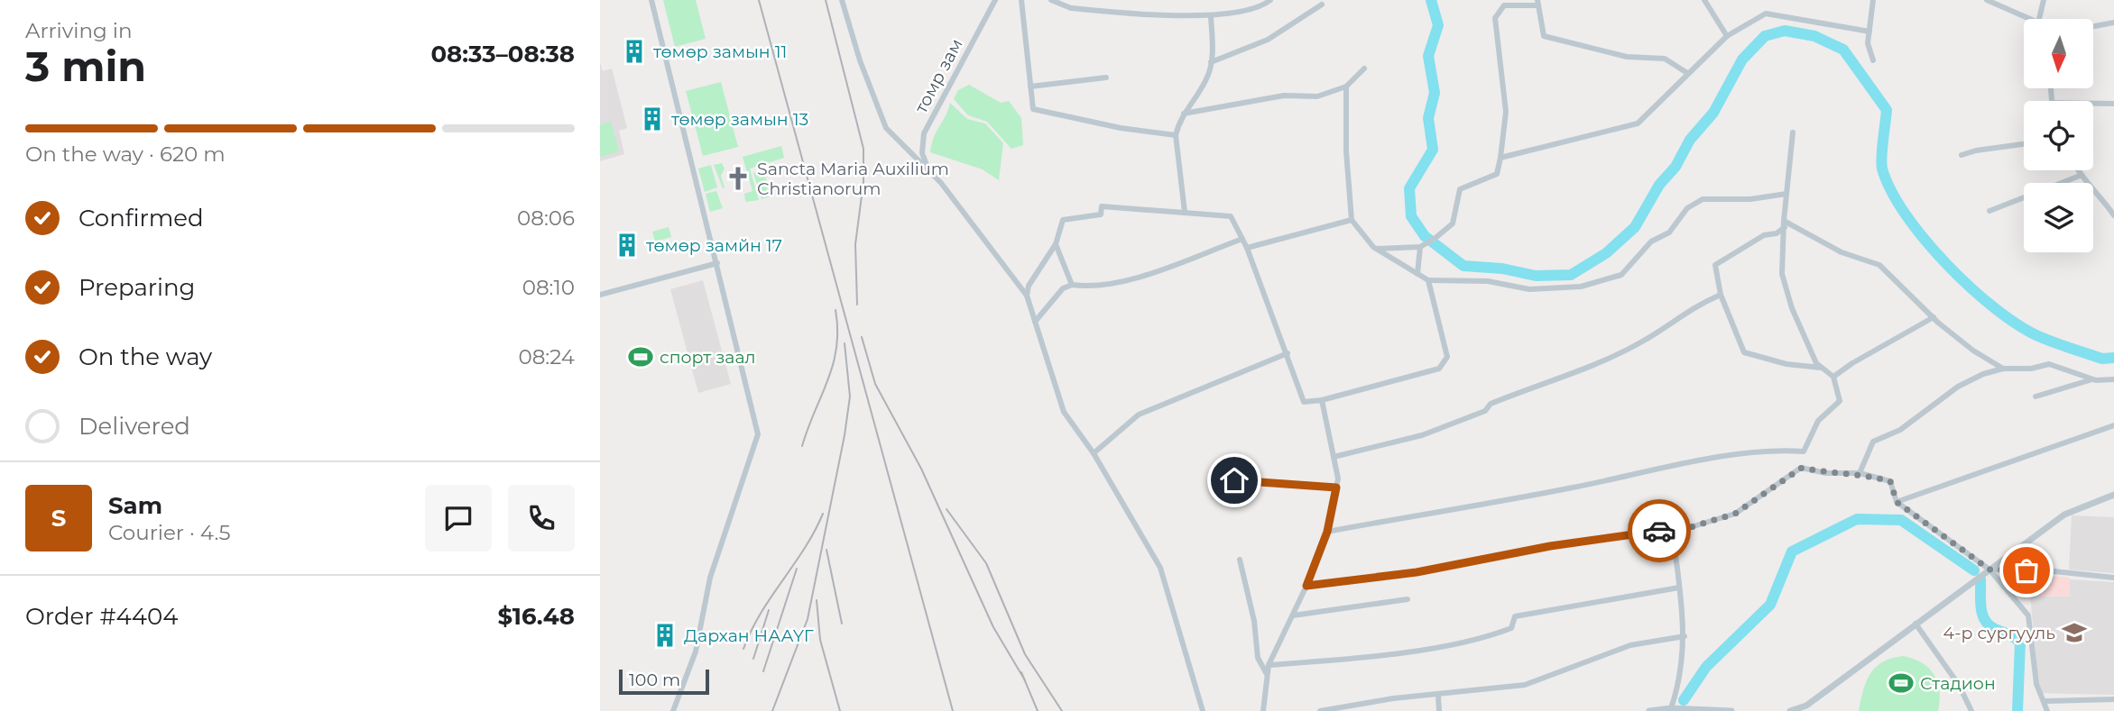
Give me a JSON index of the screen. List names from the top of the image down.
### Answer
{
  "streets": {
    "street": ["томр зам"]
  },
  "places": {
    "building": [
      "төмөр замын 11",
      "төмөр замын 13",
      "төмөр замйн 17",
      "Дархан НААҮГ"
    ],
    "church": ["Sancta Maria Auxilium Christianorum"],
    "sports": ["спорт заал", "Стадион"],
    "school or university": ["4-р сургууль"]
  },
  "scale_bar": "100 m",
  "north": "bottom",
  "page": {
    "heading": ["3 min", "Arriving in", "08:33–08:38"],
    "panel": [
      "Sam",
      "Courier · 4.5",
      "Order #4404",
      "$16.48"
    ],
    "bar": "On the way · 620 m",
    "list": [
      ["Confirmed", "08:06"],
      ["Preparing", "08:10"],
      ["On the way", "08:24"],
      "Delivered"
    ],
    "round": "S",
    "scale": "100 m"
  }
}
